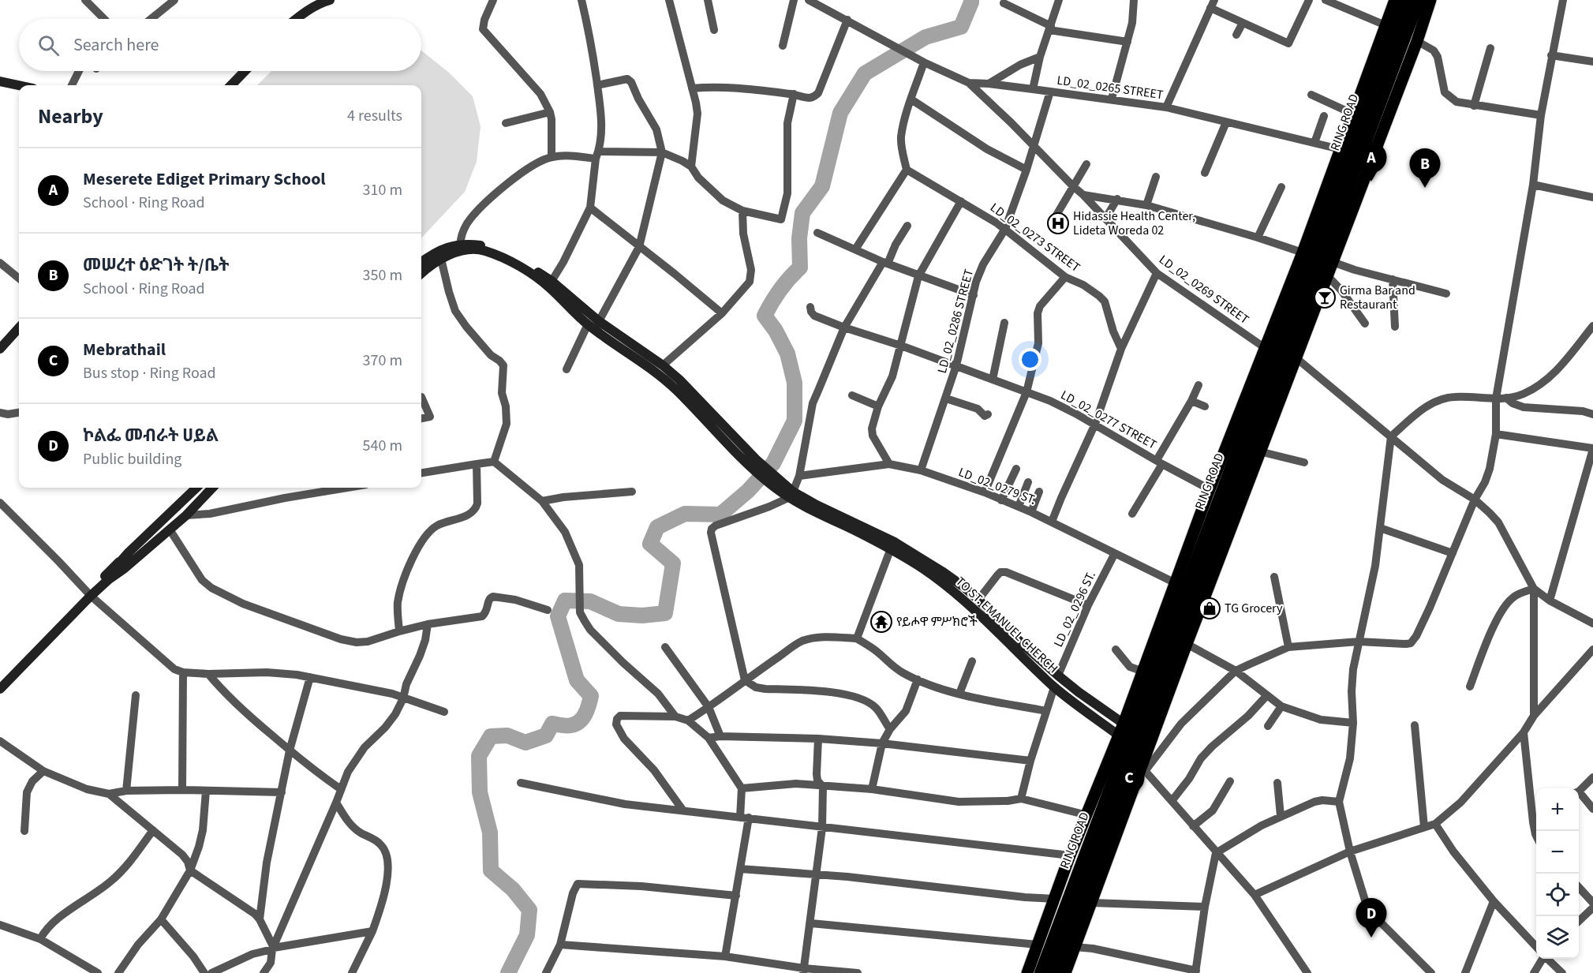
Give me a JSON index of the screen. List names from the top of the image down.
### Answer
{
  "streets": {
    "highway": ["RING ROAD"],
    "main road": ["TO ST. EMANUEL CHERCH"],
    "street": [
      "LD_02_0265 STREET",
      "LD_02_0273 STREET",
      "LD_02_0269 STREET",
      "LD_02_0286 STREET",
      "LD_02_0277 STREET",
      "LD_02_0279 ST.",
      "LD_02_0296 ST."
    ]
  },
  "crossings": [
    ["LD_02_0265 STREET", "LD_02_0269 STREET"],
    ["LD_02_0265 STREET", "LD_02_0286 STREET"],
    ["LD_02_0273 STREET", "LD_02_0286 STREET"],
    ["LD_02_0269 STREET", "LD_02_0286 STREET"],
    ["LD_02_0286 STREET", "LD_02_0277 STREET"],
    ["LD_02_0286 STREET", "LD_02_0279 ST."],
    ["LD_02_0279 ST.", "LD_02_0296 ST."],
    ["LD_02_0296 ST.", "TO ST. EMANUEL CHERCH"]
  ],
  "places": {
    "hospital": ["Hidassie Health Center, Lideta Woreda 02"],
    "bar": ["Girma Bar and Restaurant"],
    "shop": ["TG Grocery"],
    "temple": ["የይሖዋ ምሥክሮች"]
  },
  "page": {
    "search": "Search here",
    "heading": ["Nearby", "4 results"],
    "pins": [
      "A",
      "B",
      "C",
      "D"
    ],
    "list": [
      {
        "mark": "A",
        "name": "Meserete Ediget Primary School",
        "note": "School · Ring Road",
        "value": "310 m"
      },
      {
        "mark": "B",
        "name": "መሠረተ ዕድገት ት/ቤት",
        "note": "School · Ring Road",
        "value": "350 m"
      },
      {
        "mark": "C",
        "name": "Mebrathail",
        "note": "Bus stop · Ring Road",
        "value": "370 m"
      },
      {
        "mark": "D",
        "name": "ኮልፌ መብራት ሀይል",
        "note": "Public building",
        "value": "540 m"
      }
    ],
    "map_buttons": ["+", "−"]
  }
}
